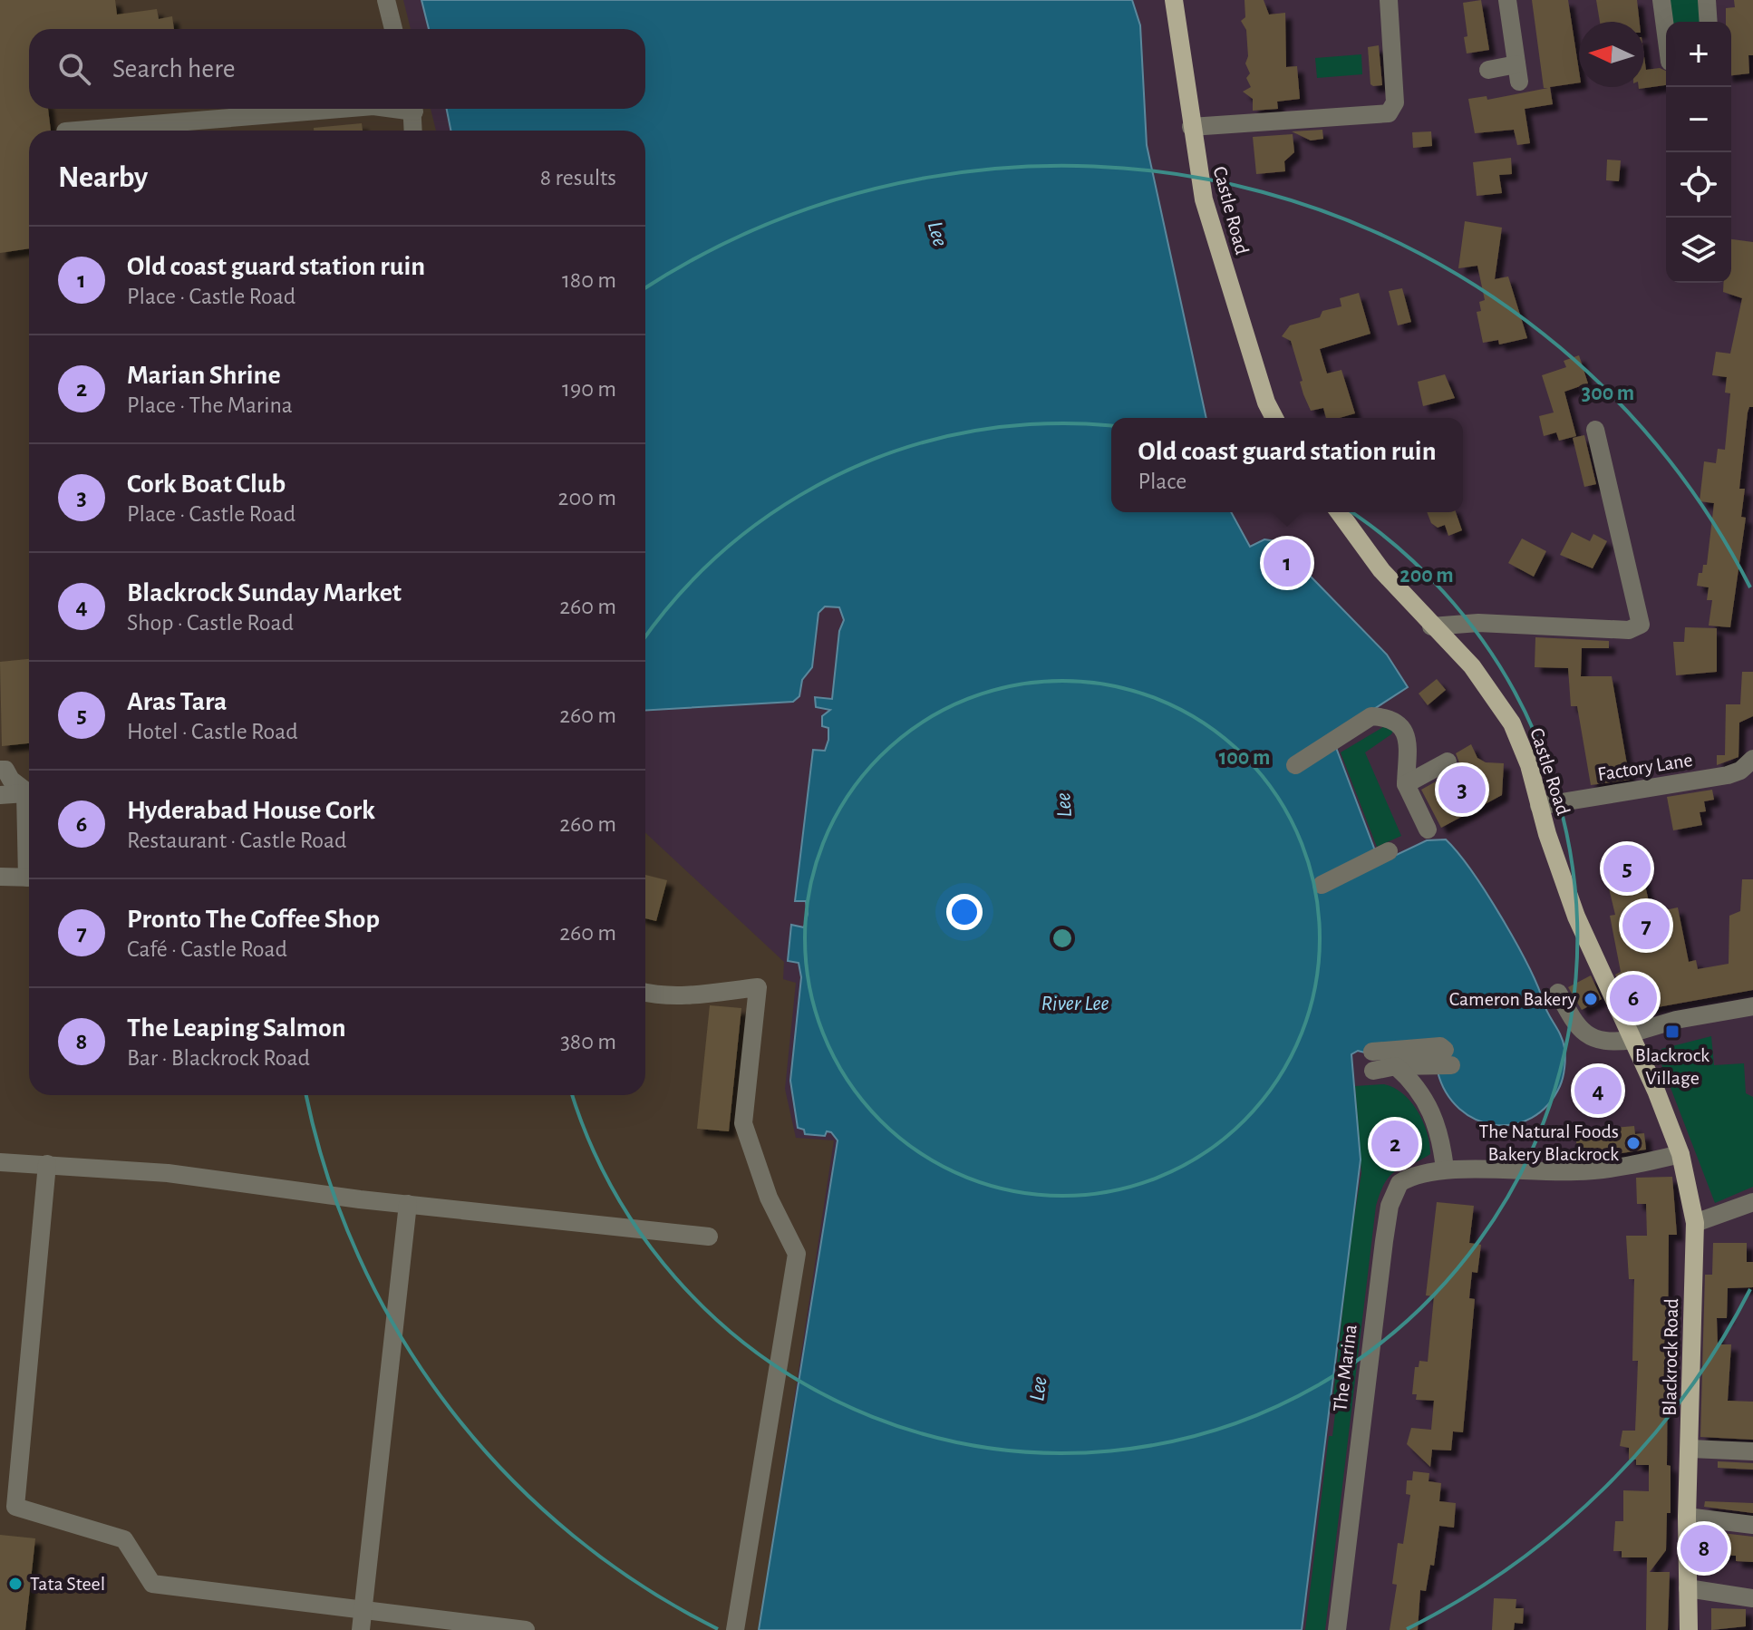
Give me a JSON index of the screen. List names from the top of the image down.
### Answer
{
  "streets": {
    "main road": ["Castle Road", "Blackrock Road"],
    "street": ["Factory Lane", "The Marina"]
  },
  "crossings": [
    ["Castle Road", "Factory Lane"],
    ["Castle Road", "Blackrock Road"],
    ["Blackrock Road", "The Marina"]
  ],
  "water": ["Lee", "River Lee"],
  "places": {
    "other": ["Cameron Bakery", "The Natural Foods Bakery Blackrock", "Tata Steel"],
    "transit": ["Blackrock Village"]
  },
  "north": "left",
  "page": {
    "map_buttons": ["+", "−"],
    "search": "Search here",
    "heading": ["Nearby", "8 results"],
    "list": [
      {
        "mark": "1",
        "name": "Old coast guard station ruin",
        "note": "Place · Castle Road",
        "value": "180 m"
      },
      {
        "mark": "2",
        "name": "Marian Shrine",
        "note": "Place · The Marina",
        "value": "190 m"
      },
      {
        "mark": "3",
        "name": "Cork Boat Club",
        "note": "Place · Castle Road",
        "value": "200 m"
      },
      {
        "mark": "4",
        "name": "Blackrock Sunday Market",
        "note": "Shop · Castle Road",
        "value": "260 m"
      },
      {
        "mark": "5",
        "name": "Aras Tara",
        "note": "Hotel · Castle Road",
        "value": "260 m"
      },
      {
        "mark": "6",
        "name": "Hyderabad House Cork",
        "note": "Restaurant · Castle Road",
        "value": "260 m"
      },
      {
        "mark": "7",
        "name": "Pronto The Coffee Shop",
        "note": "Café · Castle Road",
        "value": "260 m"
      },
      {
        "mark": "8",
        "name": "The Leaping Salmon",
        "note": "Bar · Blackrock Road",
        "value": "380 m"
      }
    ],
    "popup": ["Old coast guard station ruin", "Place"],
    "pins": [
      "1",
      "3",
      "5",
      "7",
      "6",
      "4",
      "2",
      "8"
    ]
  },
  "rings": ["300 m", "200 m", "100 m"]
}
